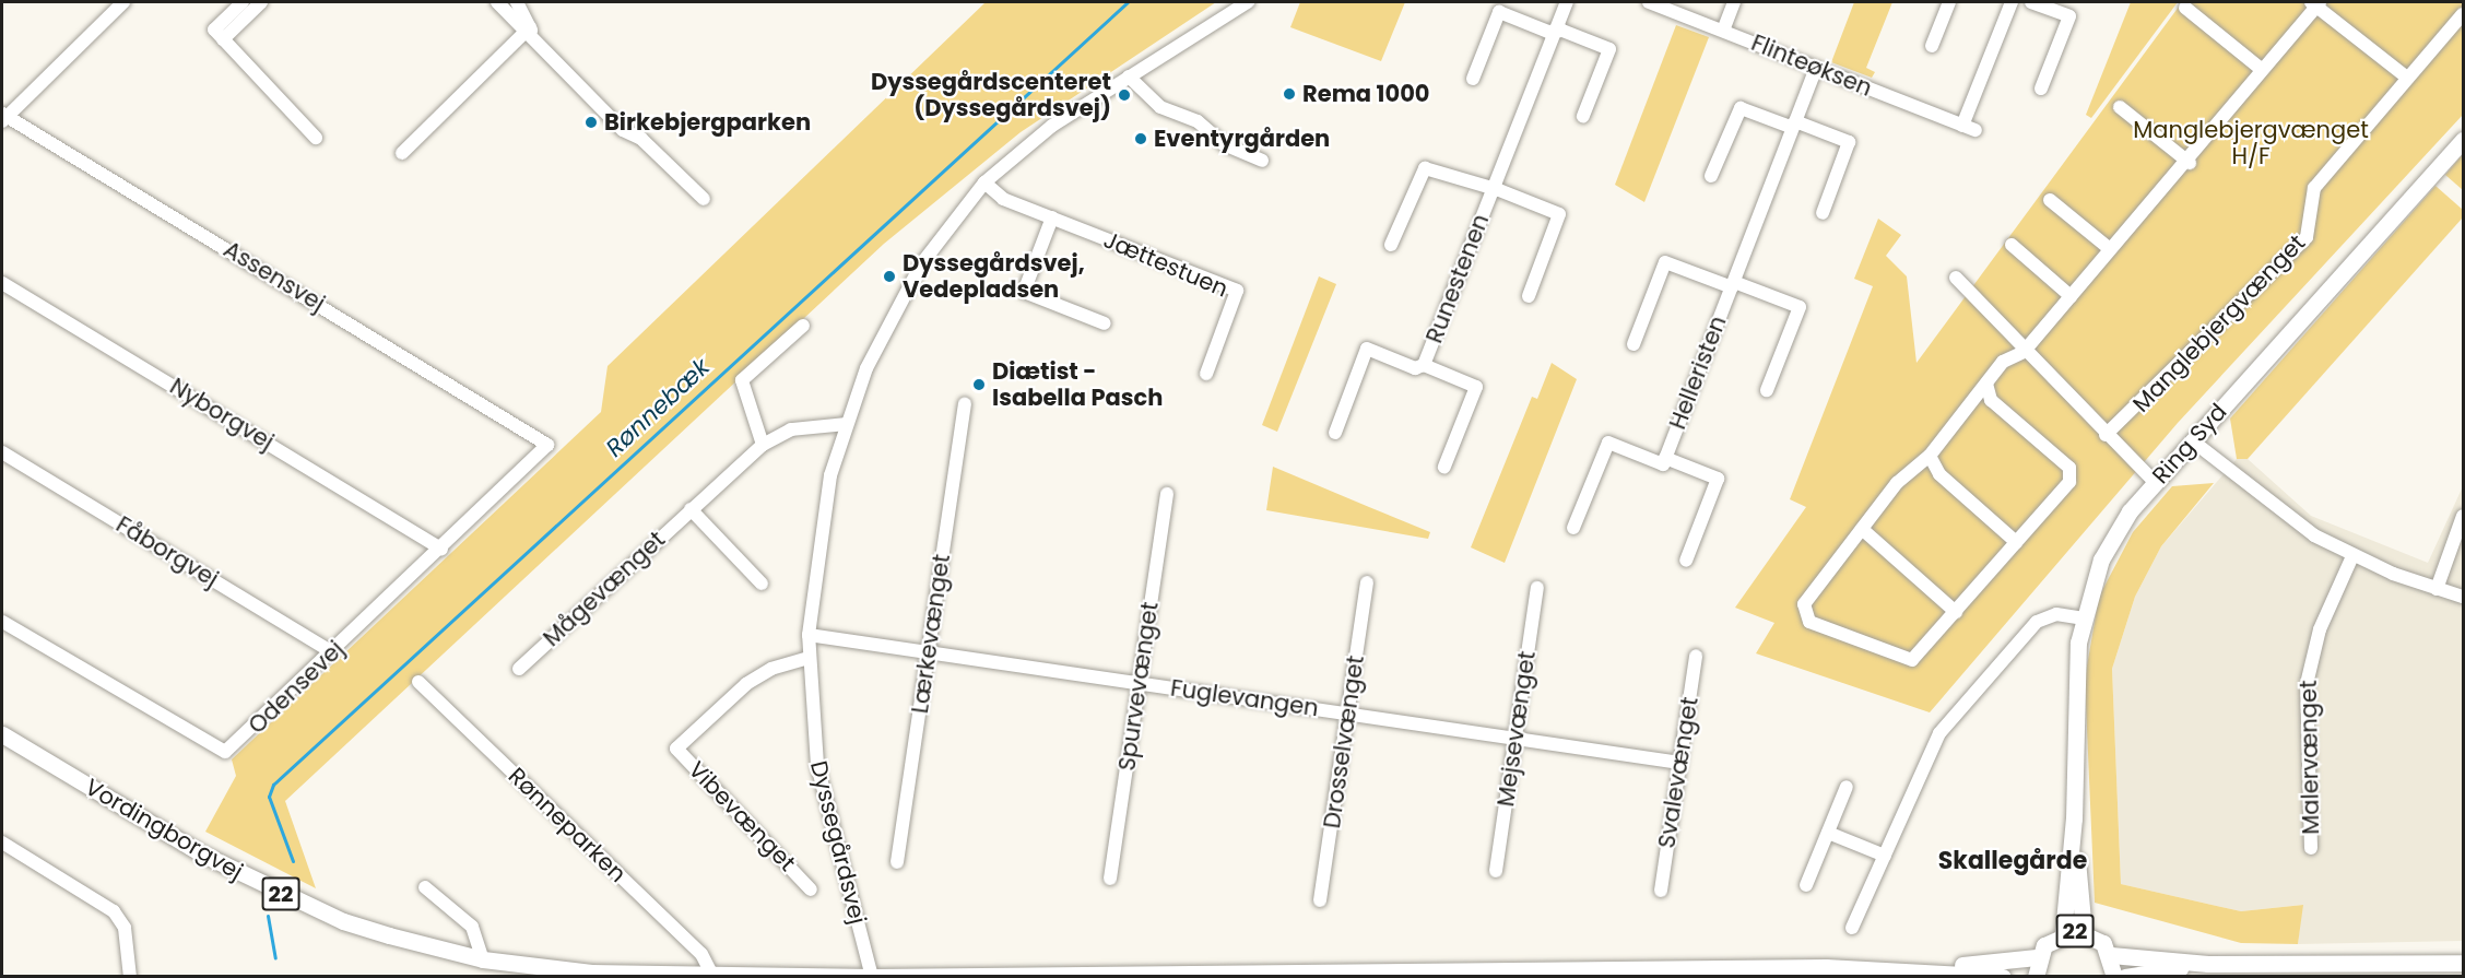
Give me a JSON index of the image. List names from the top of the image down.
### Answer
{
  "streets": {
    "main road": ["Ring Syd", "Vordingborgvej", "22"],
    "street": [
      "Flinteøksen",
      "Jættestuen",
      "Assensvej",
      "Runestenen",
      "Manglebjergvænget",
      "Helleristen",
      "Nyborgvej",
      "Fåborgvej",
      "Mågevænget",
      "Lærkevænget",
      "Spurvevænget",
      "Odensevej",
      "Fuglevangen",
      "Mejsevænget",
      "Drosselvænget",
      "Malervænget",
      "Svalevænget",
      "Vibevænget",
      "Rønneparken",
      "Dyssegårdsvej"
    ]
  },
  "crossings": [
    ["Flinteøksen", "Helleristen"],
    ["Jættestuen", "Dyssegårdsvej"],
    ["Assensvej", "Odensevej"],
    ["Nyborgvej", "Odensevej"],
    ["Ring Syd", "22"],
    ["Fåborgvej", "Odensevej"],
    ["Mågevænget", "Dyssegårdsvej"],
    ["Lærkevænget", "Fuglevangen"],
    ["Spurvevænget", "Fuglevangen"],
    ["Fuglevangen", "Mejsevænget"],
    ["Fuglevangen", "Drosselvænget"],
    ["Fuglevangen", "Svalevænget"],
    ["Fuglevangen", "Dyssegårdsvej"],
    ["Vibevænget", "Dyssegårdsvej"],
    ["Rønneparken", "Vordingborgvej"],
    ["Vordingborgvej", "Dyssegårdsvej"],
    ["Vordingborgvej", "22"]
  ],
  "districts": ["Skallegårde"],
  "water": ["Rønnebæk"],
  "parks": ["Manglebjergvænget H/F"],
  "places": [
    "Rema 1000",
    "Dyssegårdscenteret (Dyssegårdsvej)",
    "Birkebjergparken",
    "Eventyrgården",
    "Dyssegårdsvej, Vedepladsen",
    "Diætist - Isabella Pasch"
  ]
}
